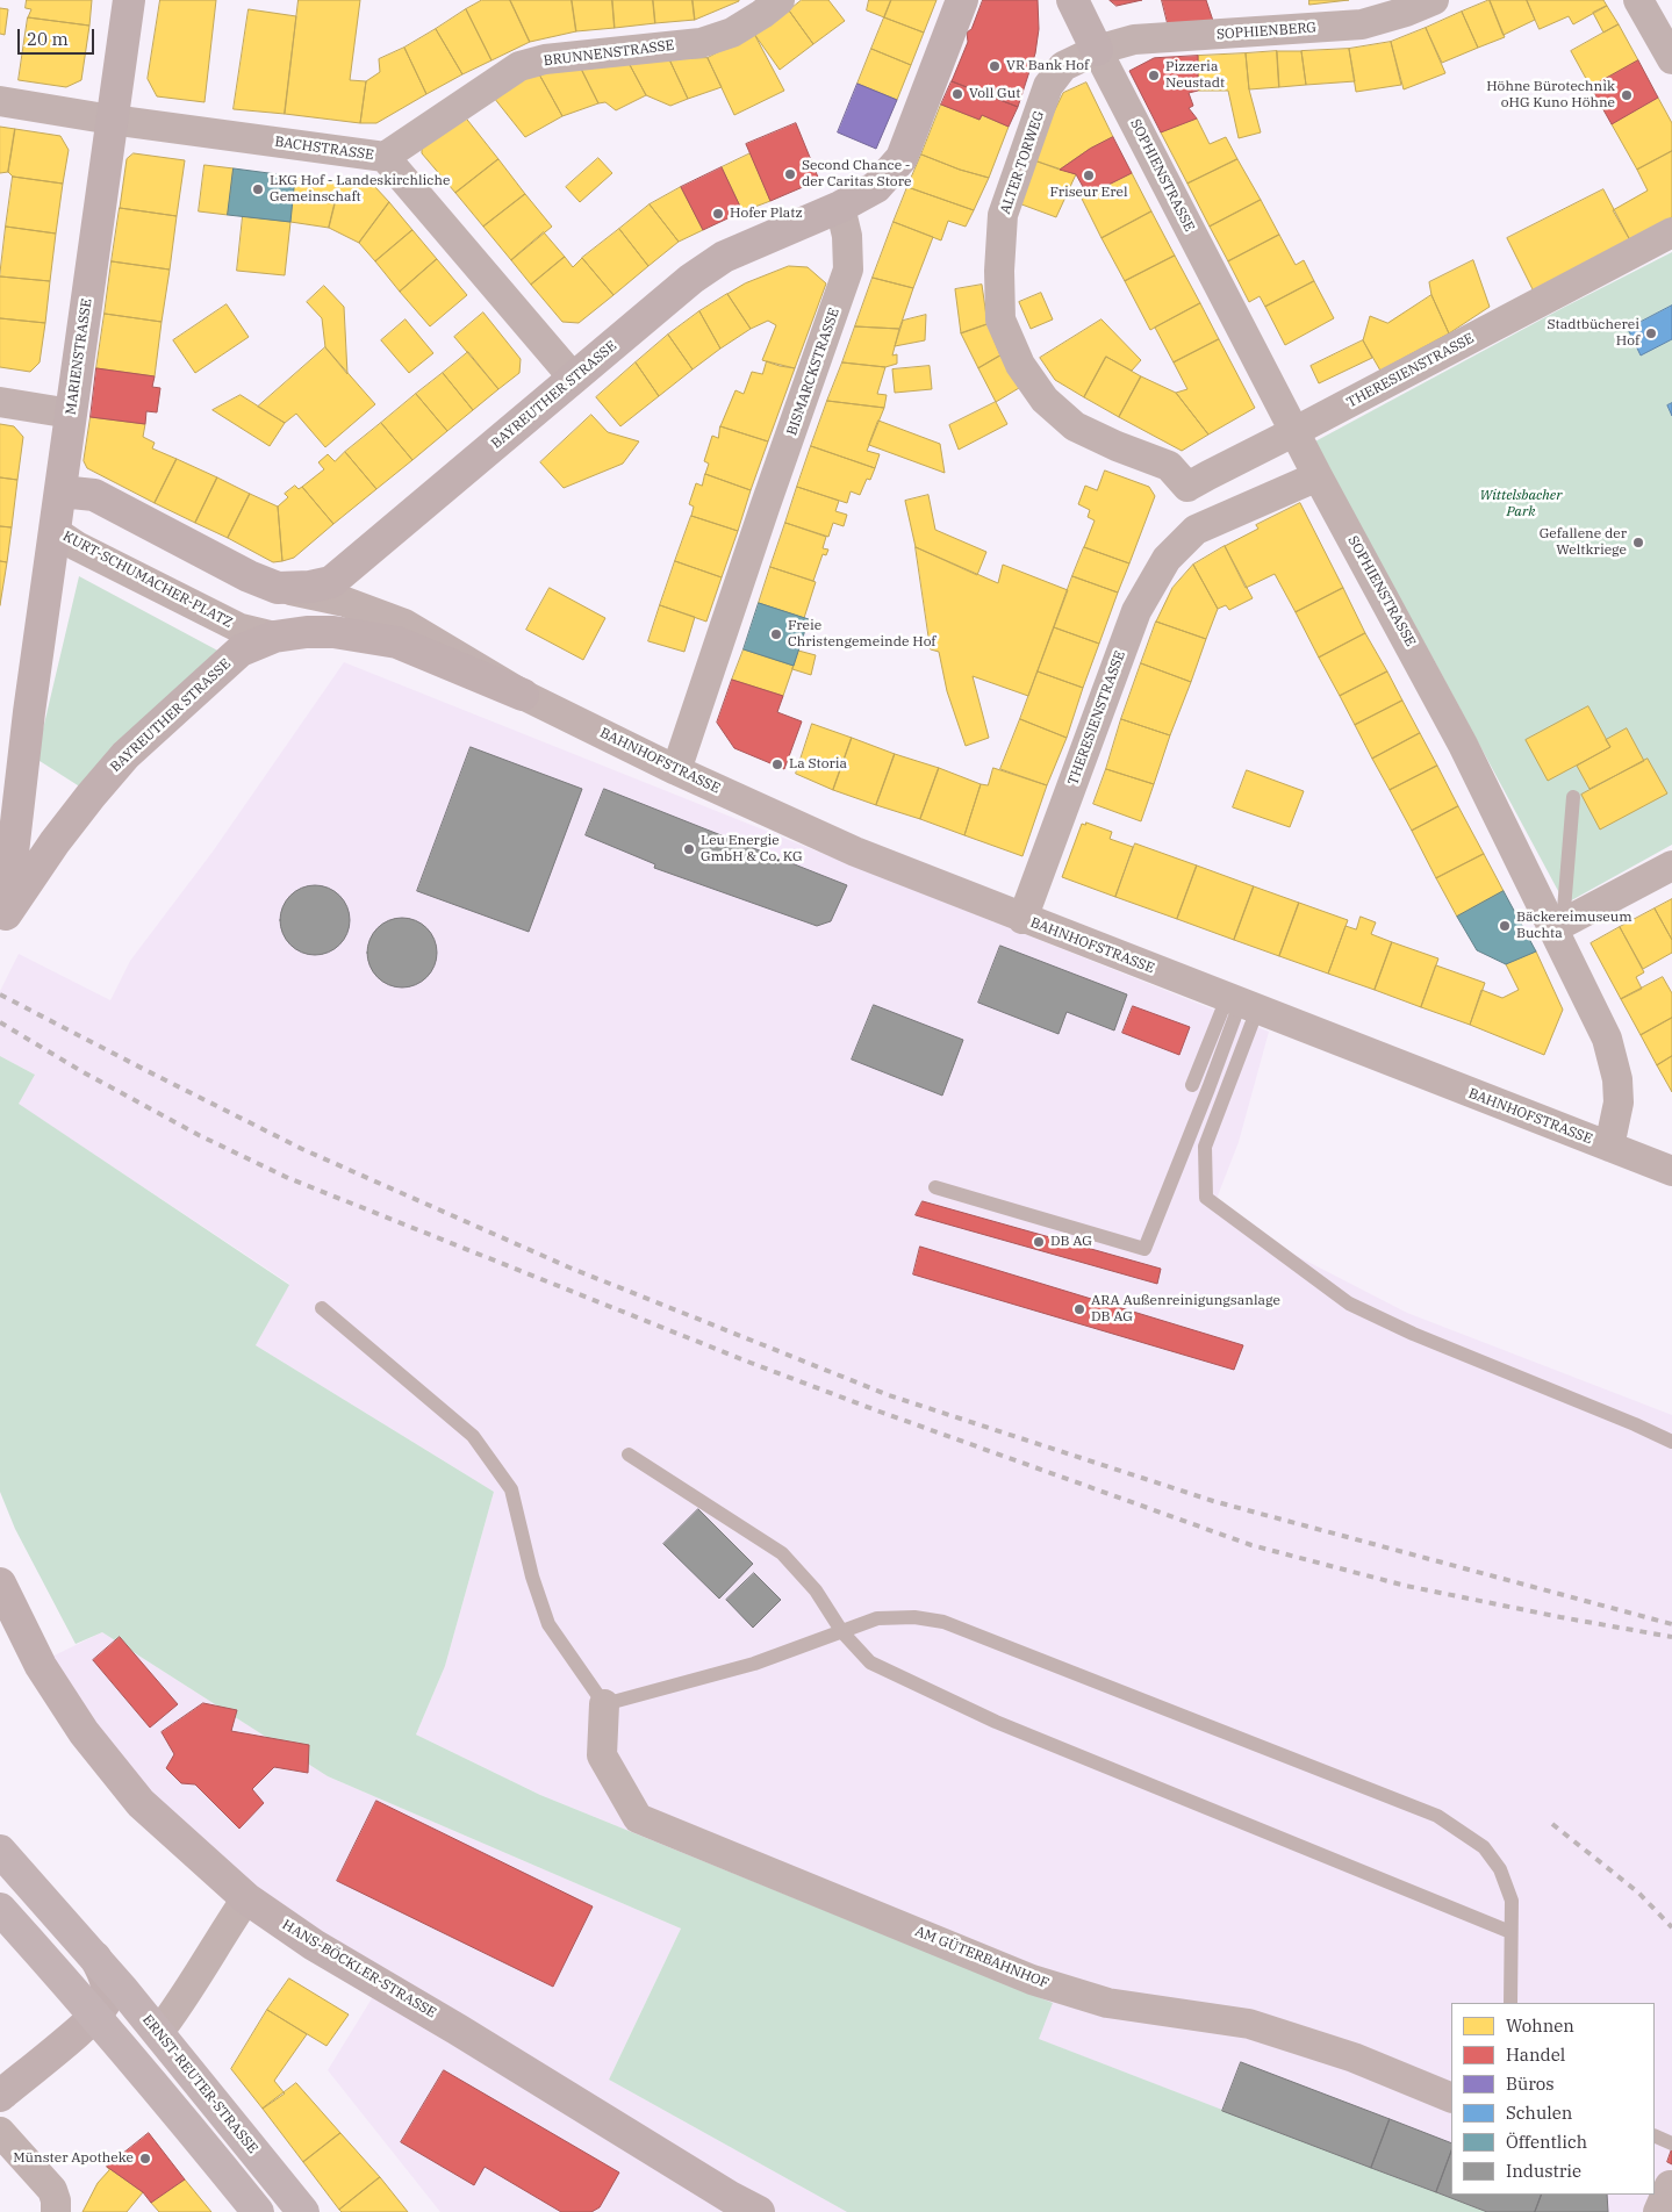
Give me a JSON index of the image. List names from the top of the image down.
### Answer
{
  "streets": {
    "main road": ["ERNST-REUTER-STRASSE"],
    "street": [
      "SOPHIENBERG",
      "BRUNNENSTRASSE",
      "BACHSTRASSE",
      "ALTER TORWEG",
      "SOPHIENSTRASSE",
      "MARIENSTRASSE",
      "THERESIENSTRASSE",
      "BISMARCKSTRASSE",
      "BAYREUTHER STRASSE",
      "KURT-SCHUMACHER-PLATZ",
      "BAHNHOFSTRASSE",
      "AM GÜTERBAHNHOF",
      "HANS-BÖCKLER-STRASSE"
    ]
  },
  "crossings": [
    ["SOPHIENBERG", "ALTER TORWEG"],
    ["SOPHIENBERG", "SOPHIENSTRASSE"],
    ["BRUNNENSTRASSE", "BACHSTRASSE"],
    ["BACHSTRASSE", "MARIENSTRASSE"],
    ["BACHSTRASSE", "BAYREUTHER STRASSE"],
    ["ALTER TORWEG", "SOPHIENSTRASSE"],
    ["ALTER TORWEG", "THERESIENSTRASSE"],
    ["SOPHIENSTRASSE", "THERESIENSTRASSE"],
    ["SOPHIENSTRASSE", "BAHNHOFSTRASSE"],
    ["MARIENSTRASSE", "KURT-SCHUMACHER-PLATZ"],
    ["THERESIENSTRASSE", "BAHNHOFSTRASSE"],
    ["BISMARCKSTRASSE", "BAYREUTHER STRASSE"],
    ["BISMARCKSTRASSE", "BAHNHOFSTRASSE"],
    ["BAYREUTHER STRASSE", "KURT-SCHUMACHER-PLATZ"],
    ["BAYREUTHER STRASSE", "BAHNHOFSTRASSE"],
    ["KURT-SCHUMACHER-PLATZ", "BAHNHOFSTRASSE"]
  ],
  "parks": ["Wittelsbacher Park"],
  "places": [
    "VR Bank Hof",
    "Pizzeria Neustadt",
    "Voll Gut",
    "Höhne Bürotechnik oHG Kuno Höhne",
    "Second Chance - der Caritas Store",
    "Friseur Erel",
    "LKG Hof - Landeskirchliche Gemeinschaft",
    "Hofer Platz",
    "Stadtbücherei Hof",
    "Gefallene der Weltkriege",
    "Freie Christengemeinde Hof",
    "La Storia",
    "Leu Energie GmbH & Co. KG",
    "Bäckereimuseum Buchta",
    "DB AG",
    "ARA Außenreinigungsanlage DB AG",
    "Münster Apotheke"
  ],
  "legend": [
    "Wohnen",
    "Handel",
    "Büros",
    "Schulen",
    "Öffentlich",
    "Industrie"
  ],
  "scale_bar": "20 m"
}
